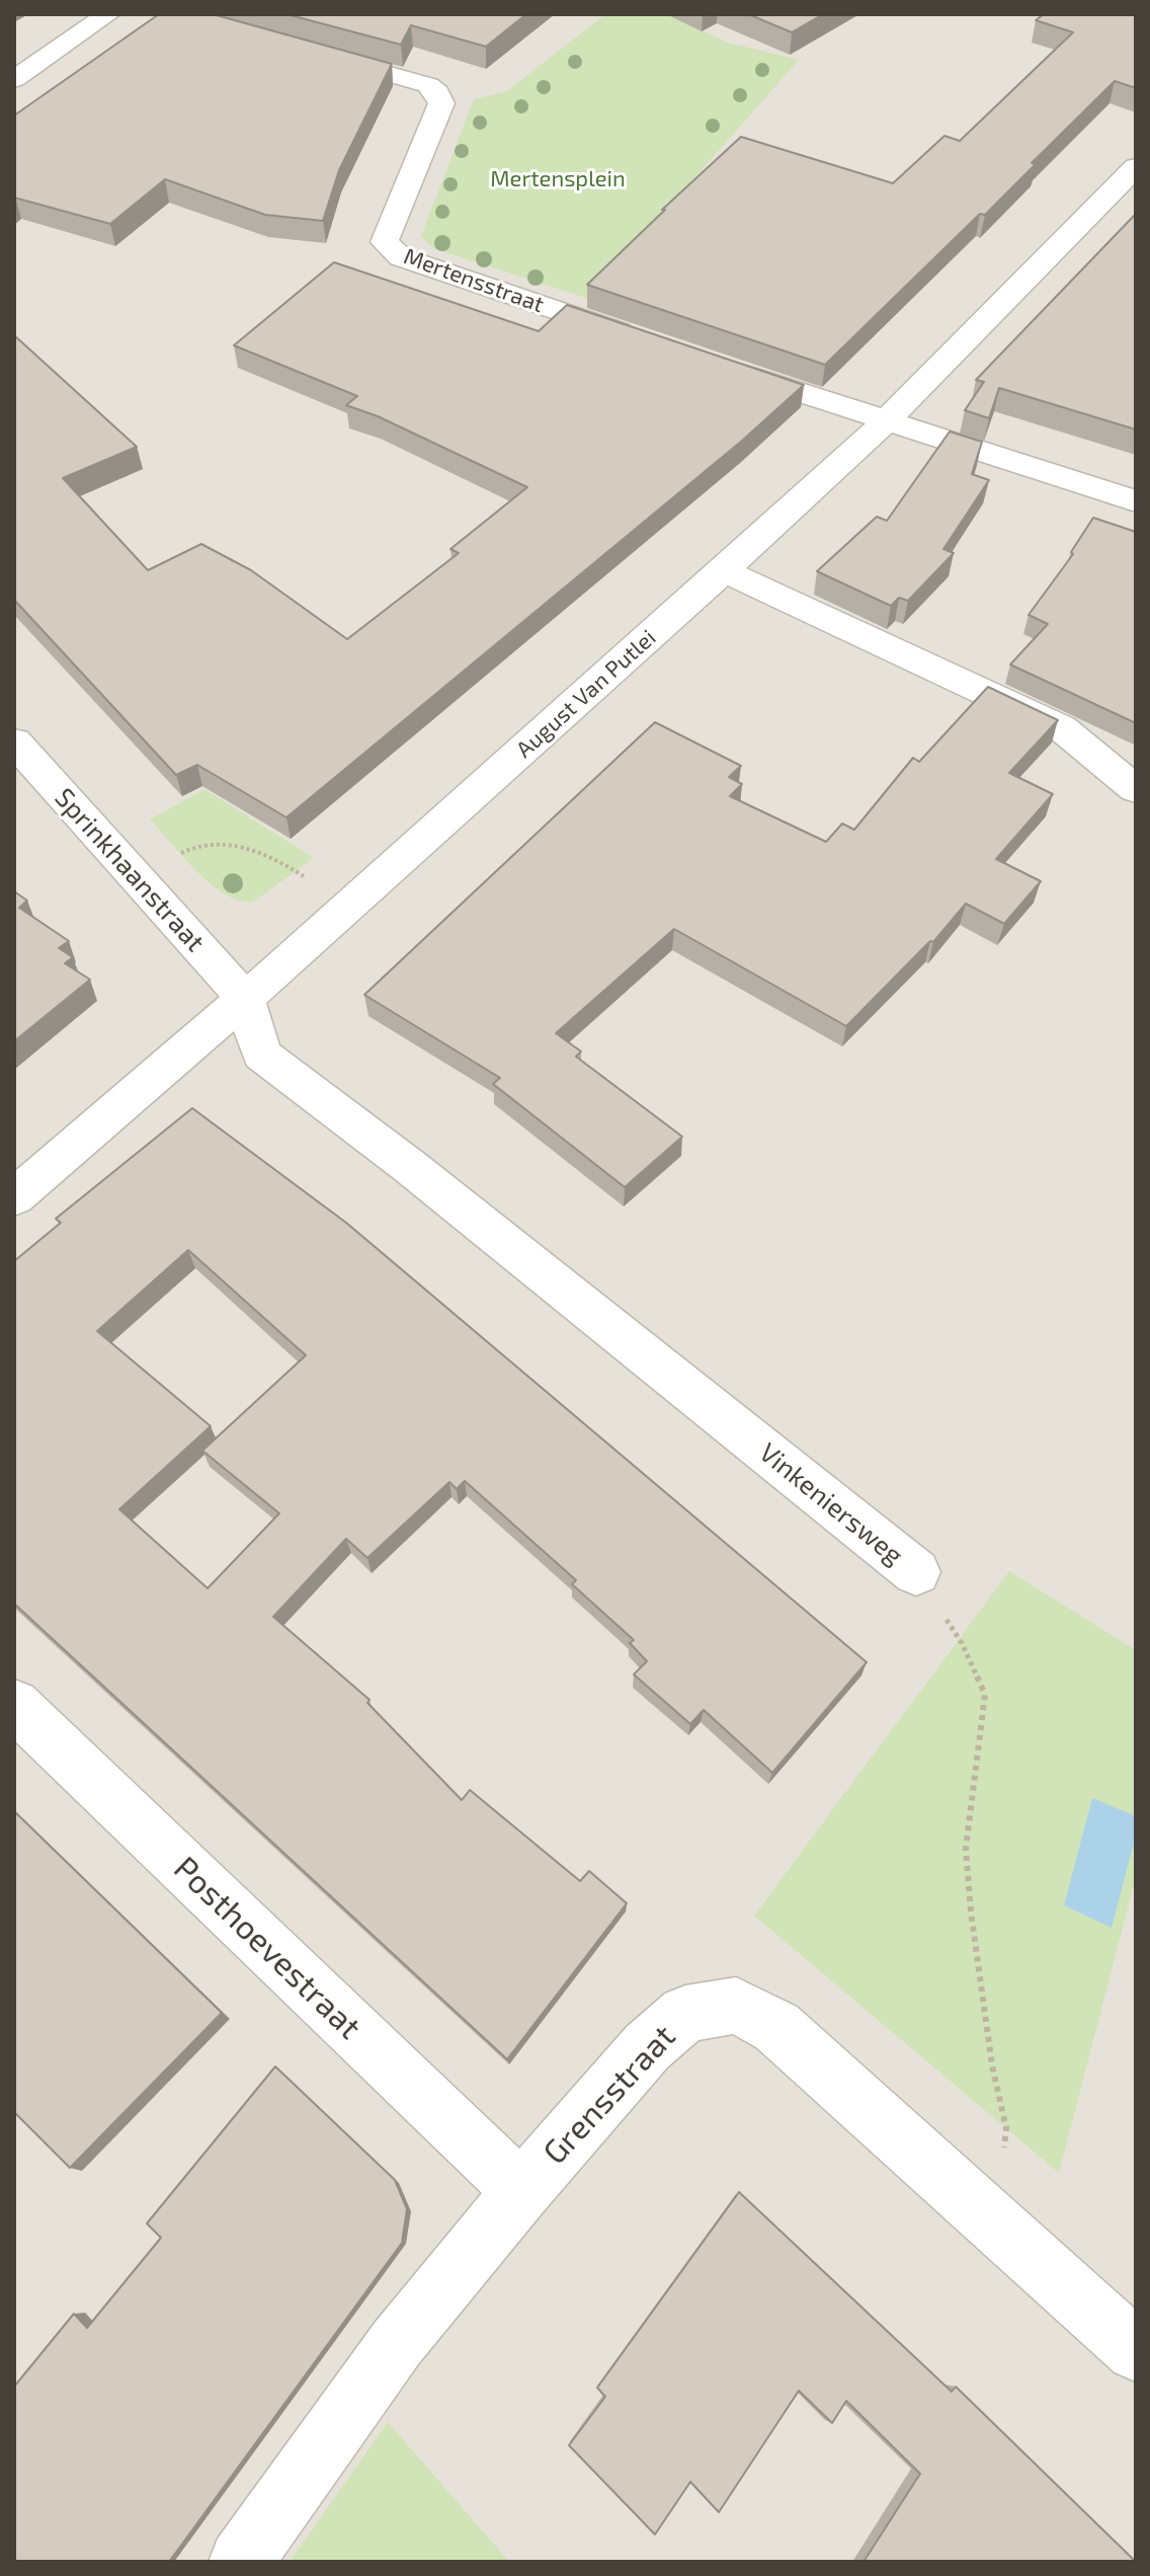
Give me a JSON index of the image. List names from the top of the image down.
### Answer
{
  "streets": {
    "street": [
      "Mertensstraat",
      "August Van Putlei",
      "Sprinkhaanstraat",
      "Vinkeniersweg",
      "Posthoevestraat",
      "Grensstraat"
    ]
  },
  "crossings": [
    ["August Van Putlei", "Sprinkhaanstraat"],
    ["August Van Putlei", "Vinkeniersweg"],
    ["Sprinkhaanstraat", "Vinkeniersweg"],
    ["Vinkeniersweg", "Grensstraat"],
    ["Posthoevestraat", "Grensstraat"]
  ],
  "parks": ["Mertensplein"]
}
